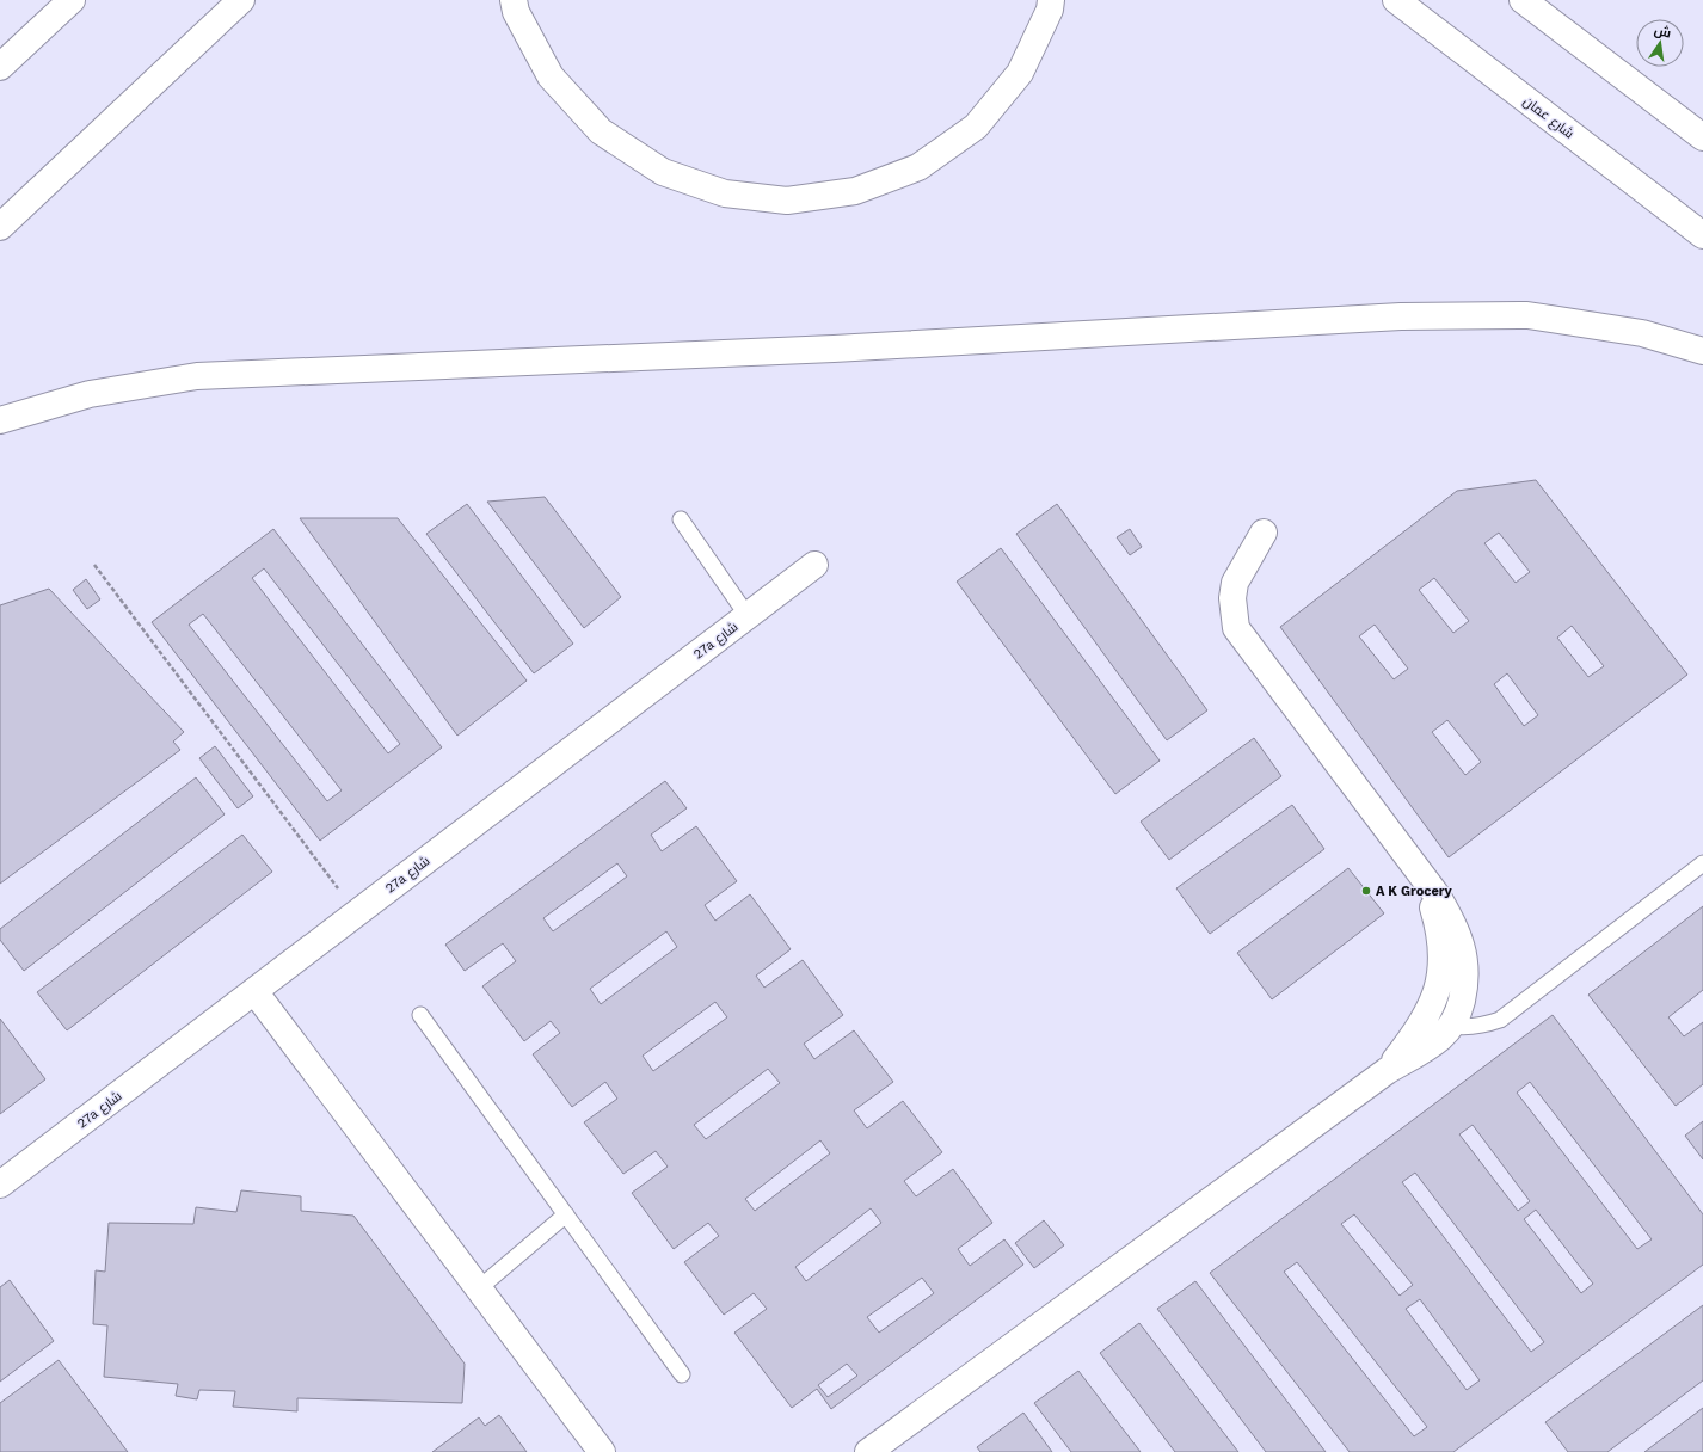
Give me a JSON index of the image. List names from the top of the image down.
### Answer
{
  "streets": {
    "main road": ["شارع عمان", "27a شارع"]
  },
  "places": ["A K Grocery"],
  "north": "top"
}
